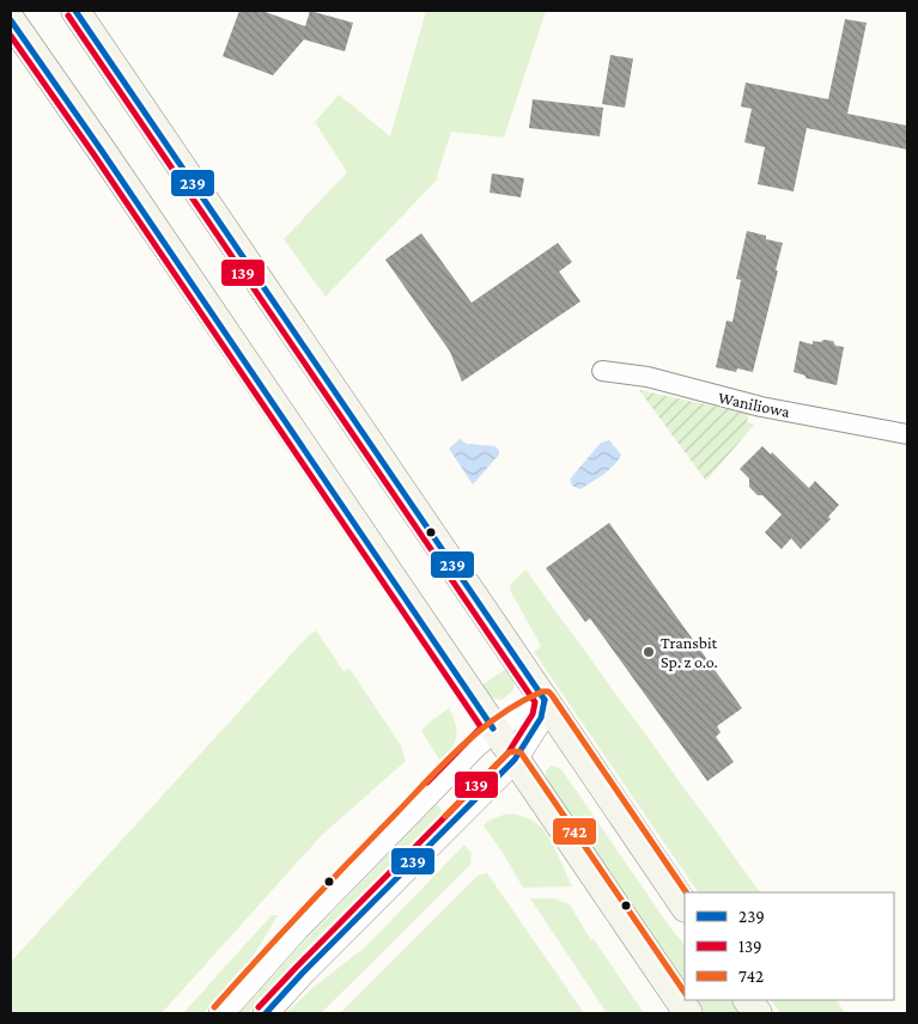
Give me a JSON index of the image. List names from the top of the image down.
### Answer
{
  "streets": {
    "street": ["Waniliowa"]
  },
  "places": ["Transbit Sp. z o.o."],
  "lines": ["transit line 239", "transit line 139", "transit line 742"],
  "legend": ["239", "139", "742"]
}
